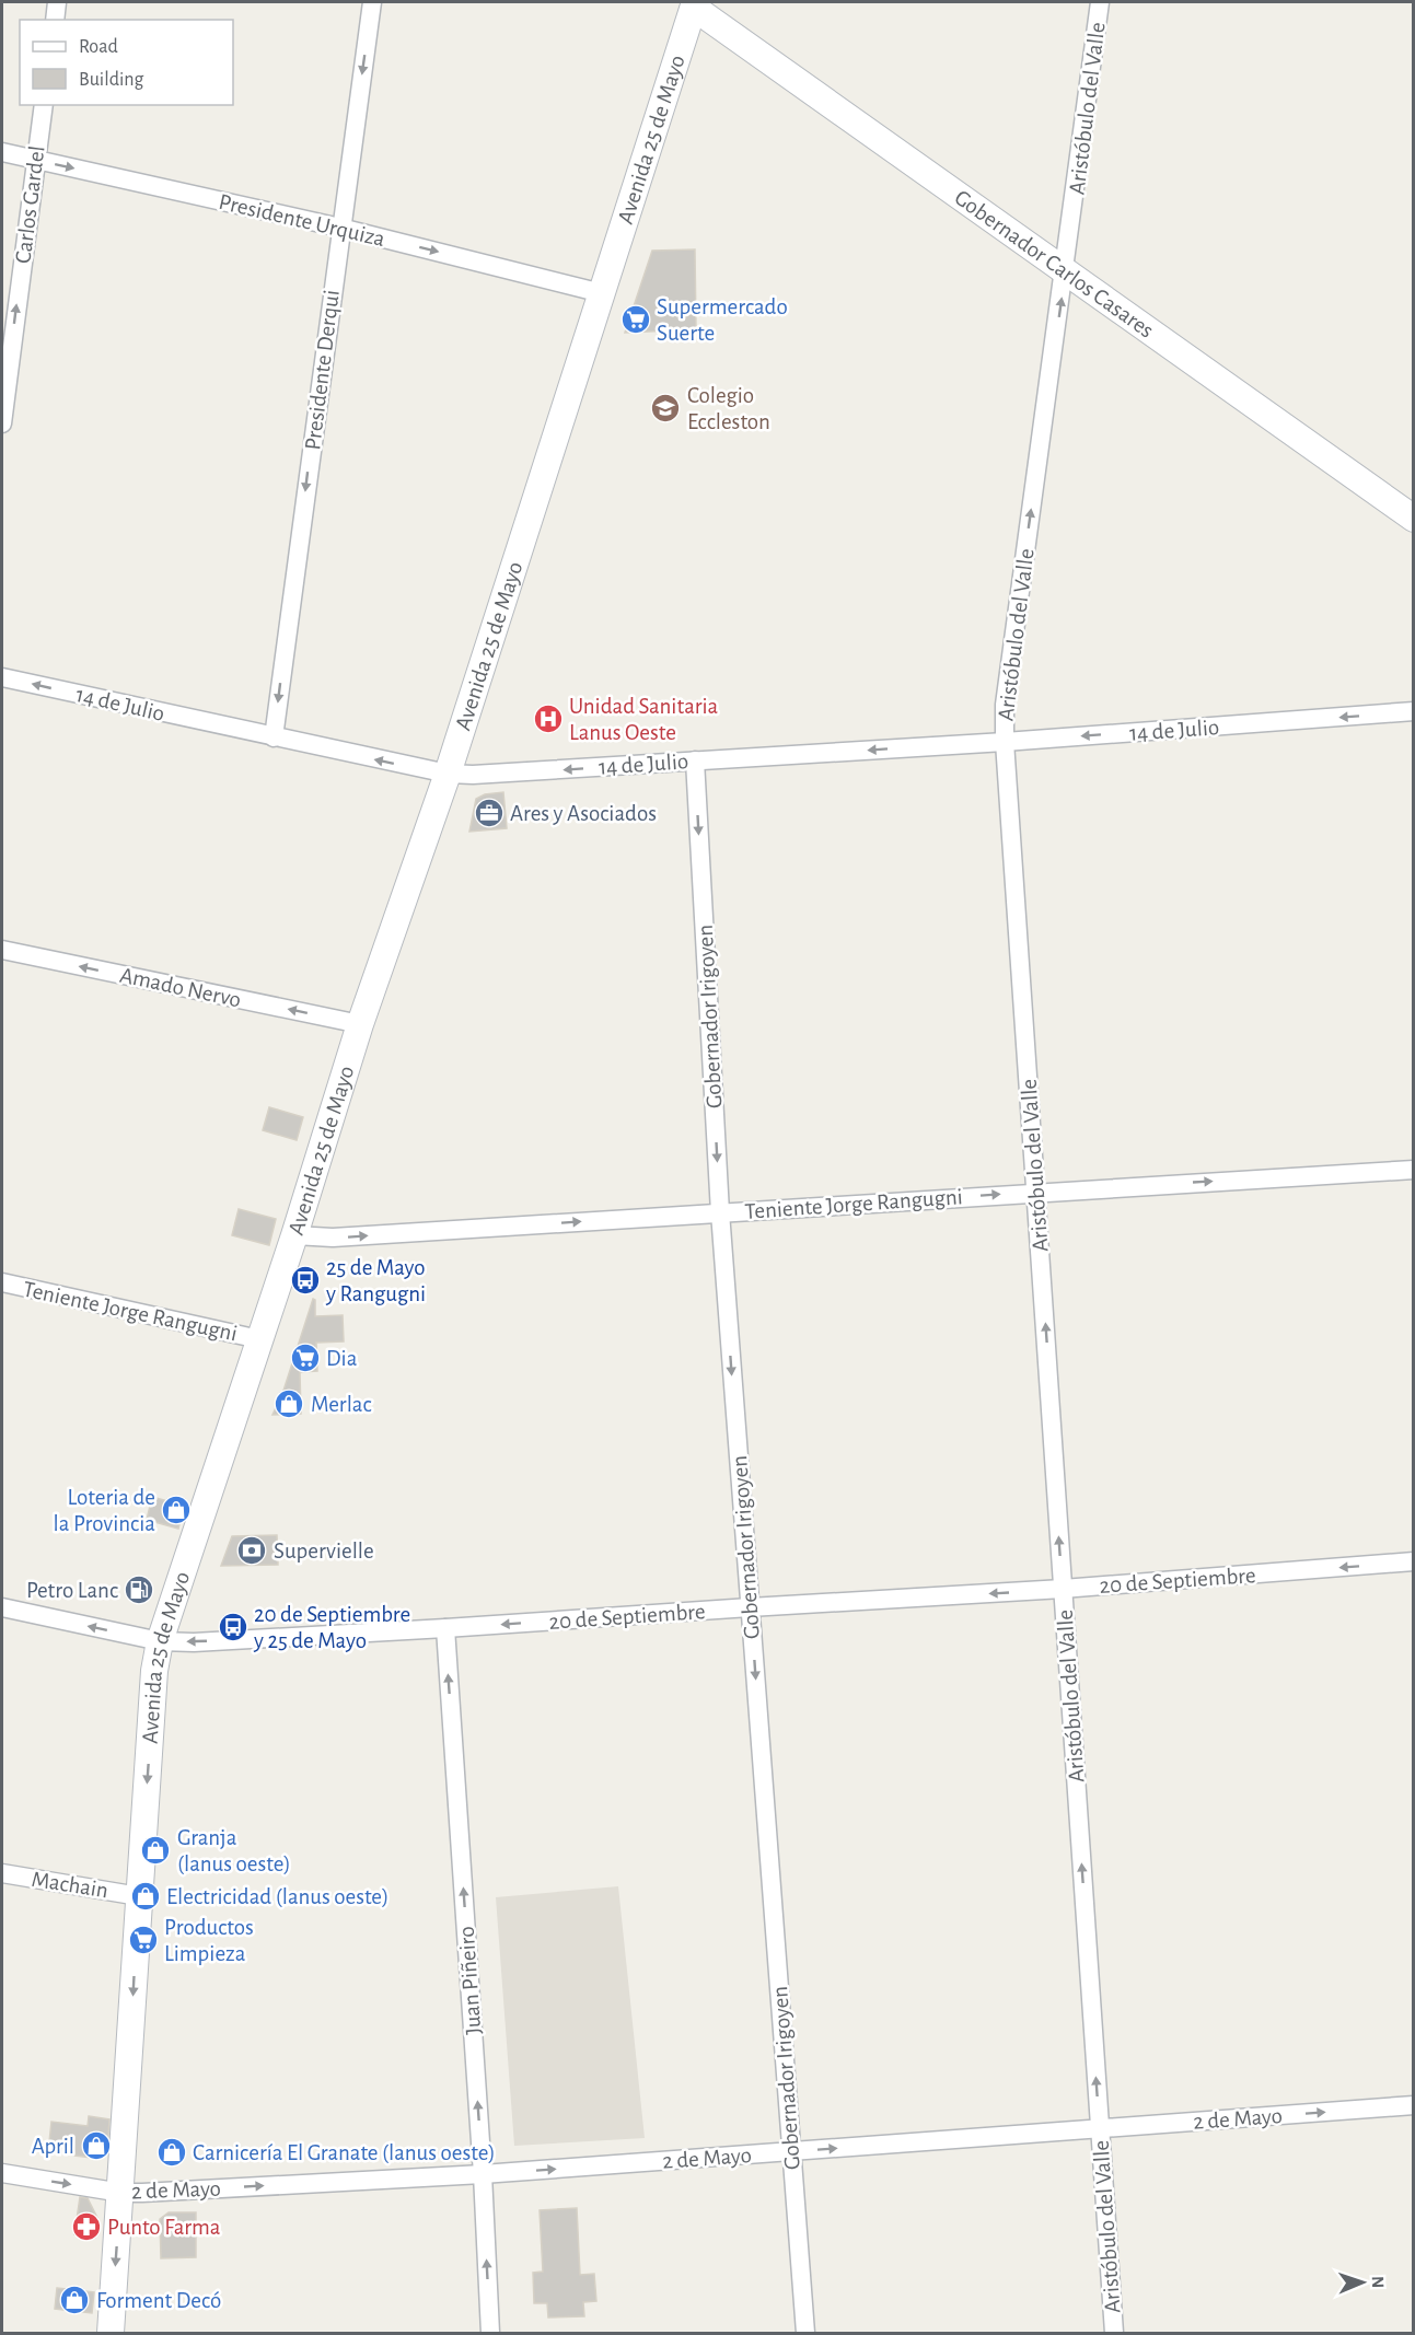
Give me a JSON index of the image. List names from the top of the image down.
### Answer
{
  "streets": {
    "main road": ["Avenida 25 de Mayo", "Gobernador Carlos Casares"],
    "street": [
      "Aristóbulo del Valle",
      "Carlos Gardel",
      "Presidente Urquiza",
      "Presidente Derqui",
      "14 de Julio",
      "Amado Nervo",
      "Gobernador Irigoyen",
      "Teniente Jorge Rangugni",
      "20 de Septiembre",
      "Machain",
      "Juan Piñeiro",
      "2 de Mayo"
    ]
  },
  "crossings": [
    ["Aristóbulo del Valle", "Gobernador Carlos Casares"],
    ["Aristóbulo del Valle", "14 de Julio"],
    ["Aristóbulo del Valle", "Teniente Jorge Rangugni"],
    ["Aristóbulo del Valle", "20 de Septiembre"],
    ["Aristóbulo del Valle", "2 de Mayo"],
    ["Avenida 25 de Mayo", "Presidente Urquiza"],
    ["Avenida 25 de Mayo", "Gobernador Carlos Casares"],
    ["Avenida 25 de Mayo", "14 de Julio"],
    ["Avenida 25 de Mayo", "Amado Nervo"],
    ["Avenida 25 de Mayo", "Teniente Jorge Rangugni"],
    ["Avenida 25 de Mayo", "20 de Septiembre"],
    ["Avenida 25 de Mayo", "Machain"],
    ["Avenida 25 de Mayo", "2 de Mayo"],
    ["Carlos Gardel", "Presidente Urquiza"],
    ["Presidente Urquiza", "Presidente Derqui"],
    ["Presidente Derqui", "14 de Julio"],
    ["14 de Julio", "Gobernador Irigoyen"],
    ["Gobernador Irigoyen", "Teniente Jorge Rangugni"],
    ["Gobernador Irigoyen", "20 de Septiembre"],
    ["Gobernador Irigoyen", "2 de Mayo"],
    ["20 de Septiembre", "Juan Piñeiro"],
    ["Juan Piñeiro", "2 de Mayo"]
  ],
  "one_way": [
    "Aristóbulo del Valle",
    "Carlos Gardel",
    "Presidente Urquiza",
    "Presidente Derqui",
    "14 de Julio",
    "Amado Nervo",
    "Gobernador Irigoyen",
    "Teniente Jorge Rangugni",
    "20 de Septiembre",
    "Juan Piñeiro",
    "2 de Mayo"
  ],
  "places": {
    "supermarket": ["Supermercado Suerte", "Dia", "Productos Limpieza"],
    "school or university": ["Colegio Eccleston"],
    "hospital": ["Unidad Sanitaria Lanus Oeste"],
    "office": ["Ares y Asociados"],
    "bus stop": ["25 de Mayo y Rangugni", "20 de Septiembre y 25 de Mayo"],
    "shop": [
      "Merlac",
      "Loteria de la Provincia",
      "Granja (lanus oeste)",
      "Electricidad (lanus oeste)",
      "April",
      "Carnicería El Granate (lanus oeste)",
      "Forment Decó"
    ],
    "bank": ["Supervielle"],
    "fuel station": ["Petro Lanc"],
    "pharmacy": ["Punto Farma"]
  },
  "legend": ["Road", "Building"],
  "north": "right"
}
